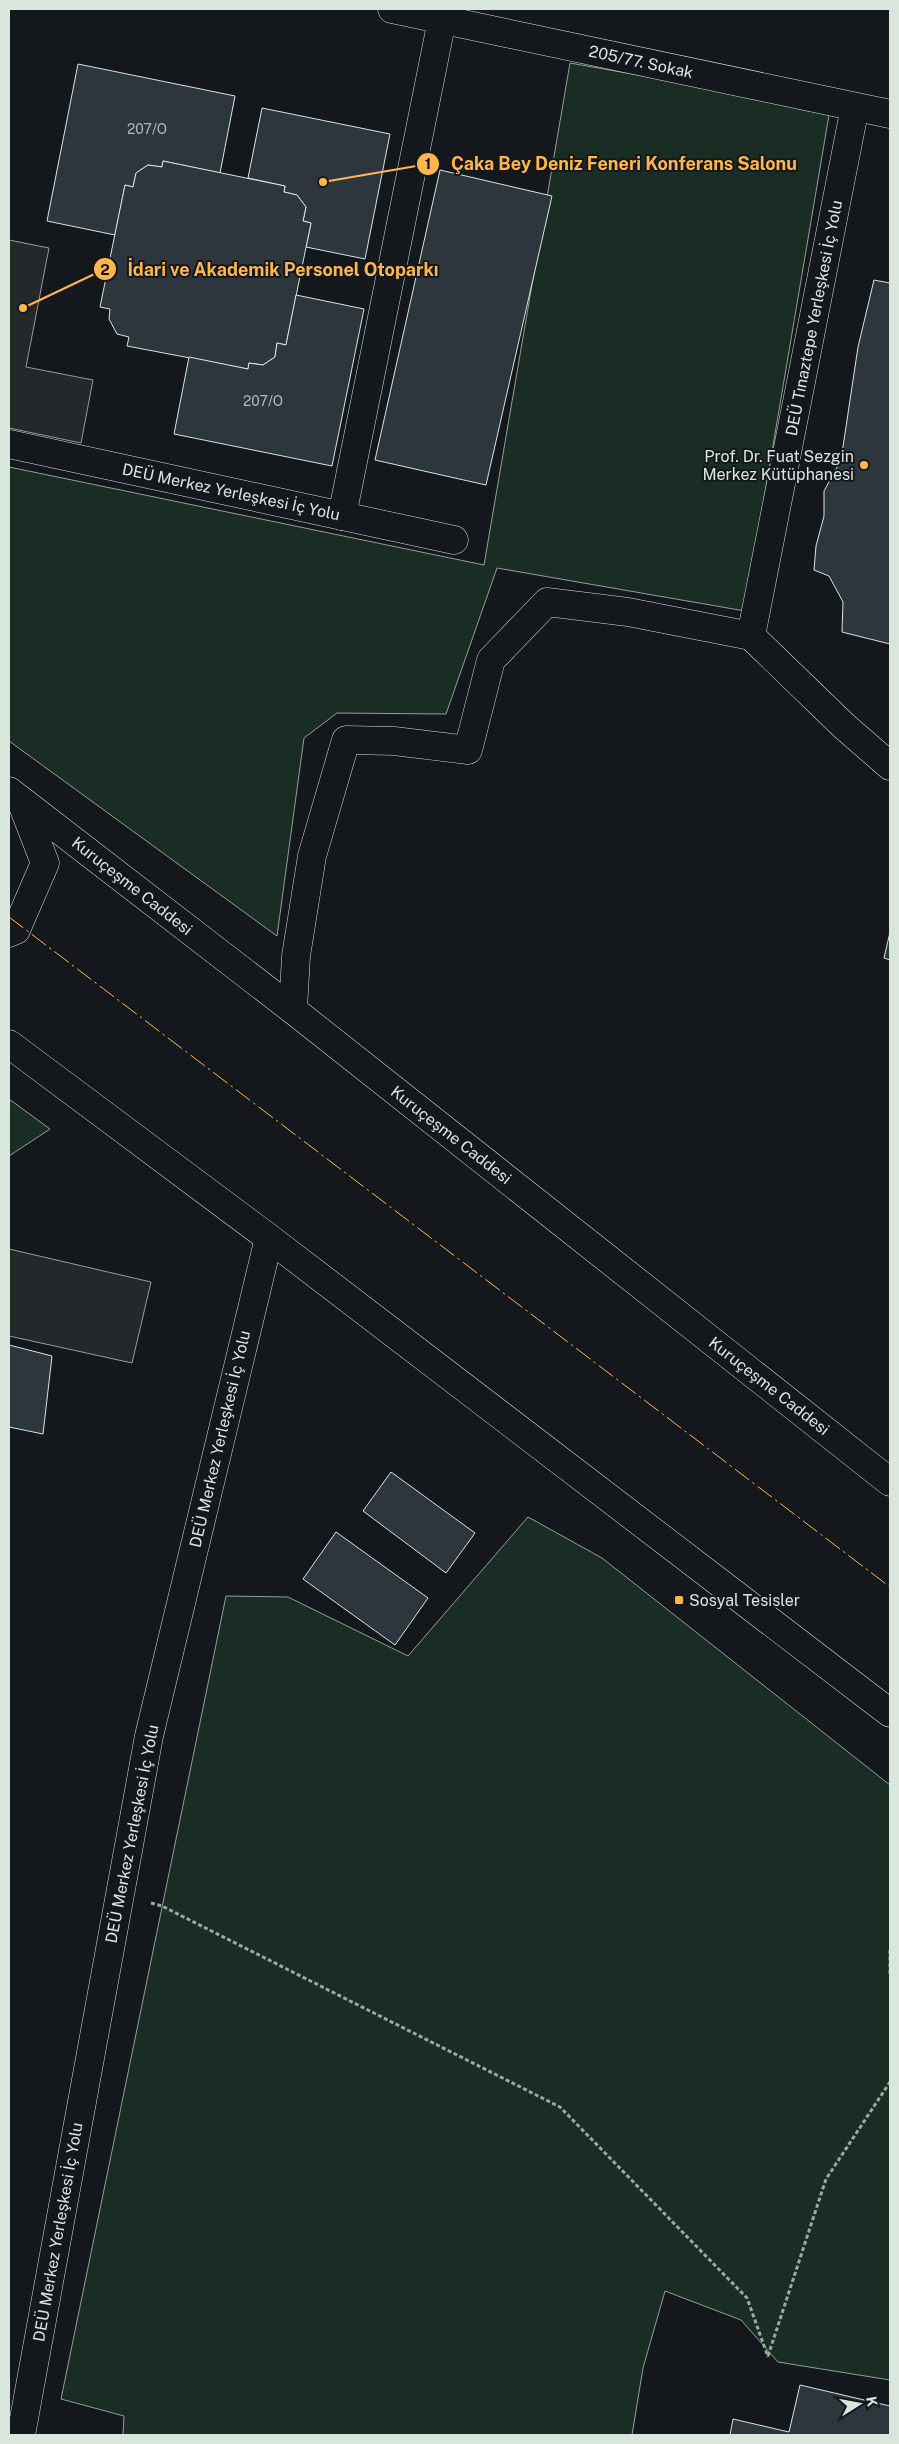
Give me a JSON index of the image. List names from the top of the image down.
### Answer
{
  "streets": {
    "street": [
      "205/77. Sokak",
      "DEÜ Tınaztepe Yerleşkesi İç Yolu",
      "DEÜ Merkez Yerleşkesi İç Yolu",
      "Kuruçeşme Caddesi"
    ]
  },
  "crossings": [
    ["205/77. Sokak", "DEÜ Tınaztepe Yerleşkesi İç Yolu"]
  ],
  "places": {
    "other": ["Çaka Bey Deniz Feneri Konferans Salonu", "İdari ve Akademik Personel Otoparkı", "Prof. Dr. Fuat Sezgin Merkez Kütüphanesi"],
    "transit": ["Sosyal Tesisler"]
  },
  "house_numbers": ["207/O", "207/O"],
  "north": "right"
}
